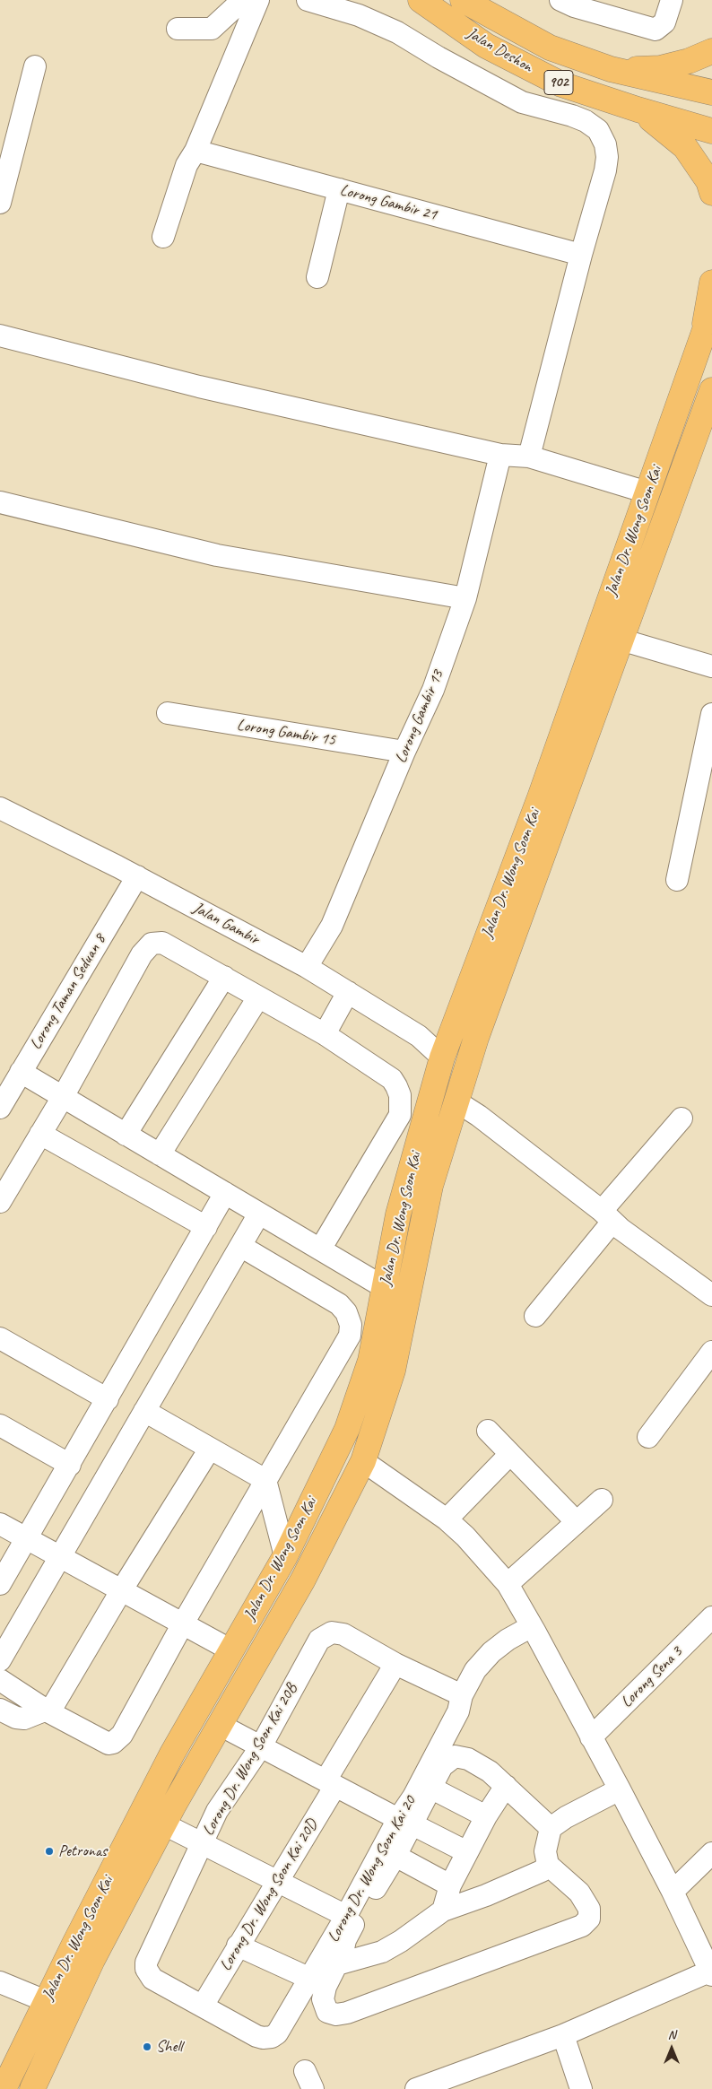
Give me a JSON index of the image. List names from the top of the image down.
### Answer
{
  "streets": {
    "main road": ["Jalan Deshon", "902", "Jalan Dr. Wong Soon Kai"],
    "street": [
      "Lorong Gambir 21",
      "Lorong Gambir 13",
      "Lorong Gambir 15",
      "Jalan Gambir",
      "Lorong Taman Seduan 8",
      "Lorong Sena 3",
      "Lorong Dr. Wong Soon Kai 20B",
      "Lorong Dr. Wong Soon Kai 20",
      "Lorong Dr. Wong Soon Kai 20D"
    ]
  },
  "crossings": [
    ["Jalan Dr. Wong Soon Kai", "Jalan Gambir"],
    ["Lorong Gambir 13", "Lorong Gambir 15"],
    ["Lorong Gambir 13", "Jalan Gambir"],
    ["Jalan Gambir", "Lorong Taman Seduan 8"],
    ["Lorong Dr. Wong Soon Kai 20B", "Lorong Dr. Wong Soon Kai 20"],
    ["Lorong Dr. Wong Soon Kai 20B", "Lorong Dr. Wong Soon Kai 20D"],
    ["Lorong Dr. Wong Soon Kai 20", "Lorong Dr. Wong Soon Kai 20D"]
  ],
  "places": ["Petronas", "Shell"],
  "north": "top"
}
